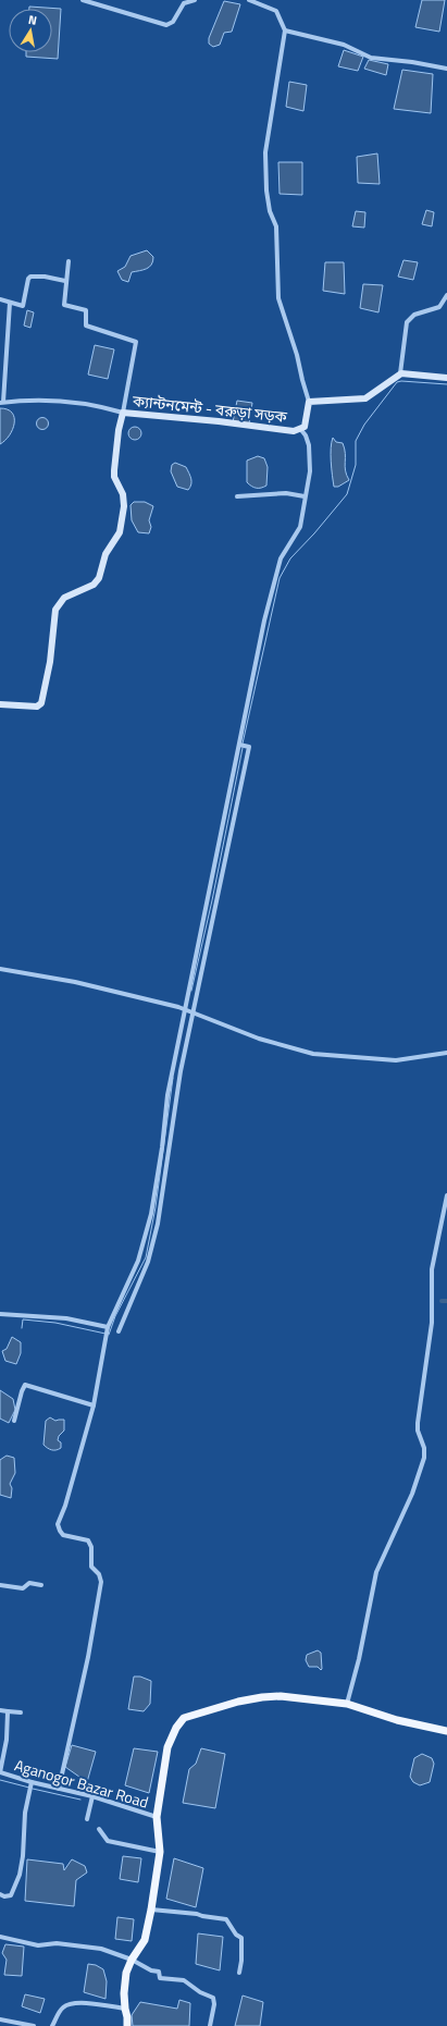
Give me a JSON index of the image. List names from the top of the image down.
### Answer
{
  "streets": {
    "main road": ["ক্যান্টনমেন্ট - বরুড়া সড়ক"],
    "street": ["Aganogor Bazar Road"]
  },
  "north": "top"
}
